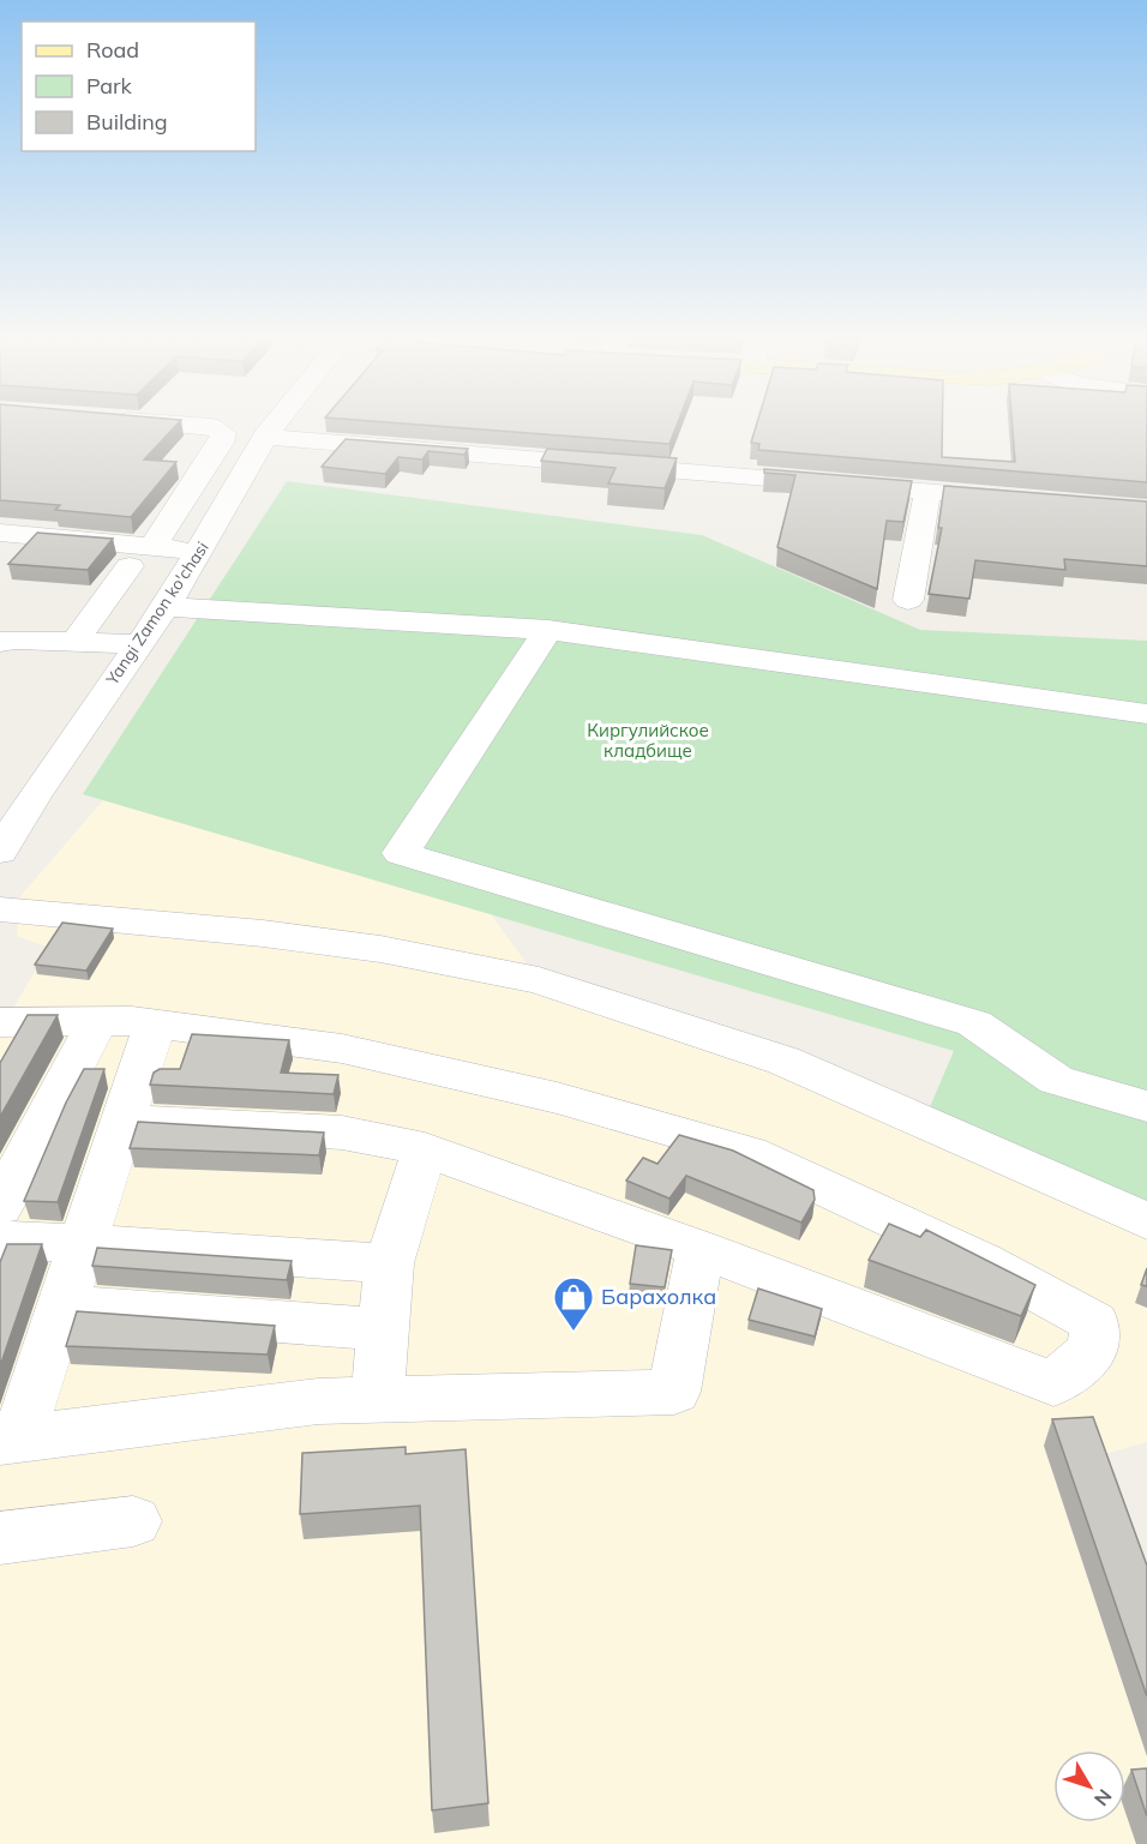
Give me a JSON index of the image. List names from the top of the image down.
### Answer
{
  "streets": {
    "street": ["Yangi Zamon ko'chasi"]
  },
  "parks": ["Киргулийское кладбище"],
  "places": {
    "shop": ["Барахолка"]
  },
  "legend": ["Road", "Park", "Building"],
  "north": "bottom right"
}
